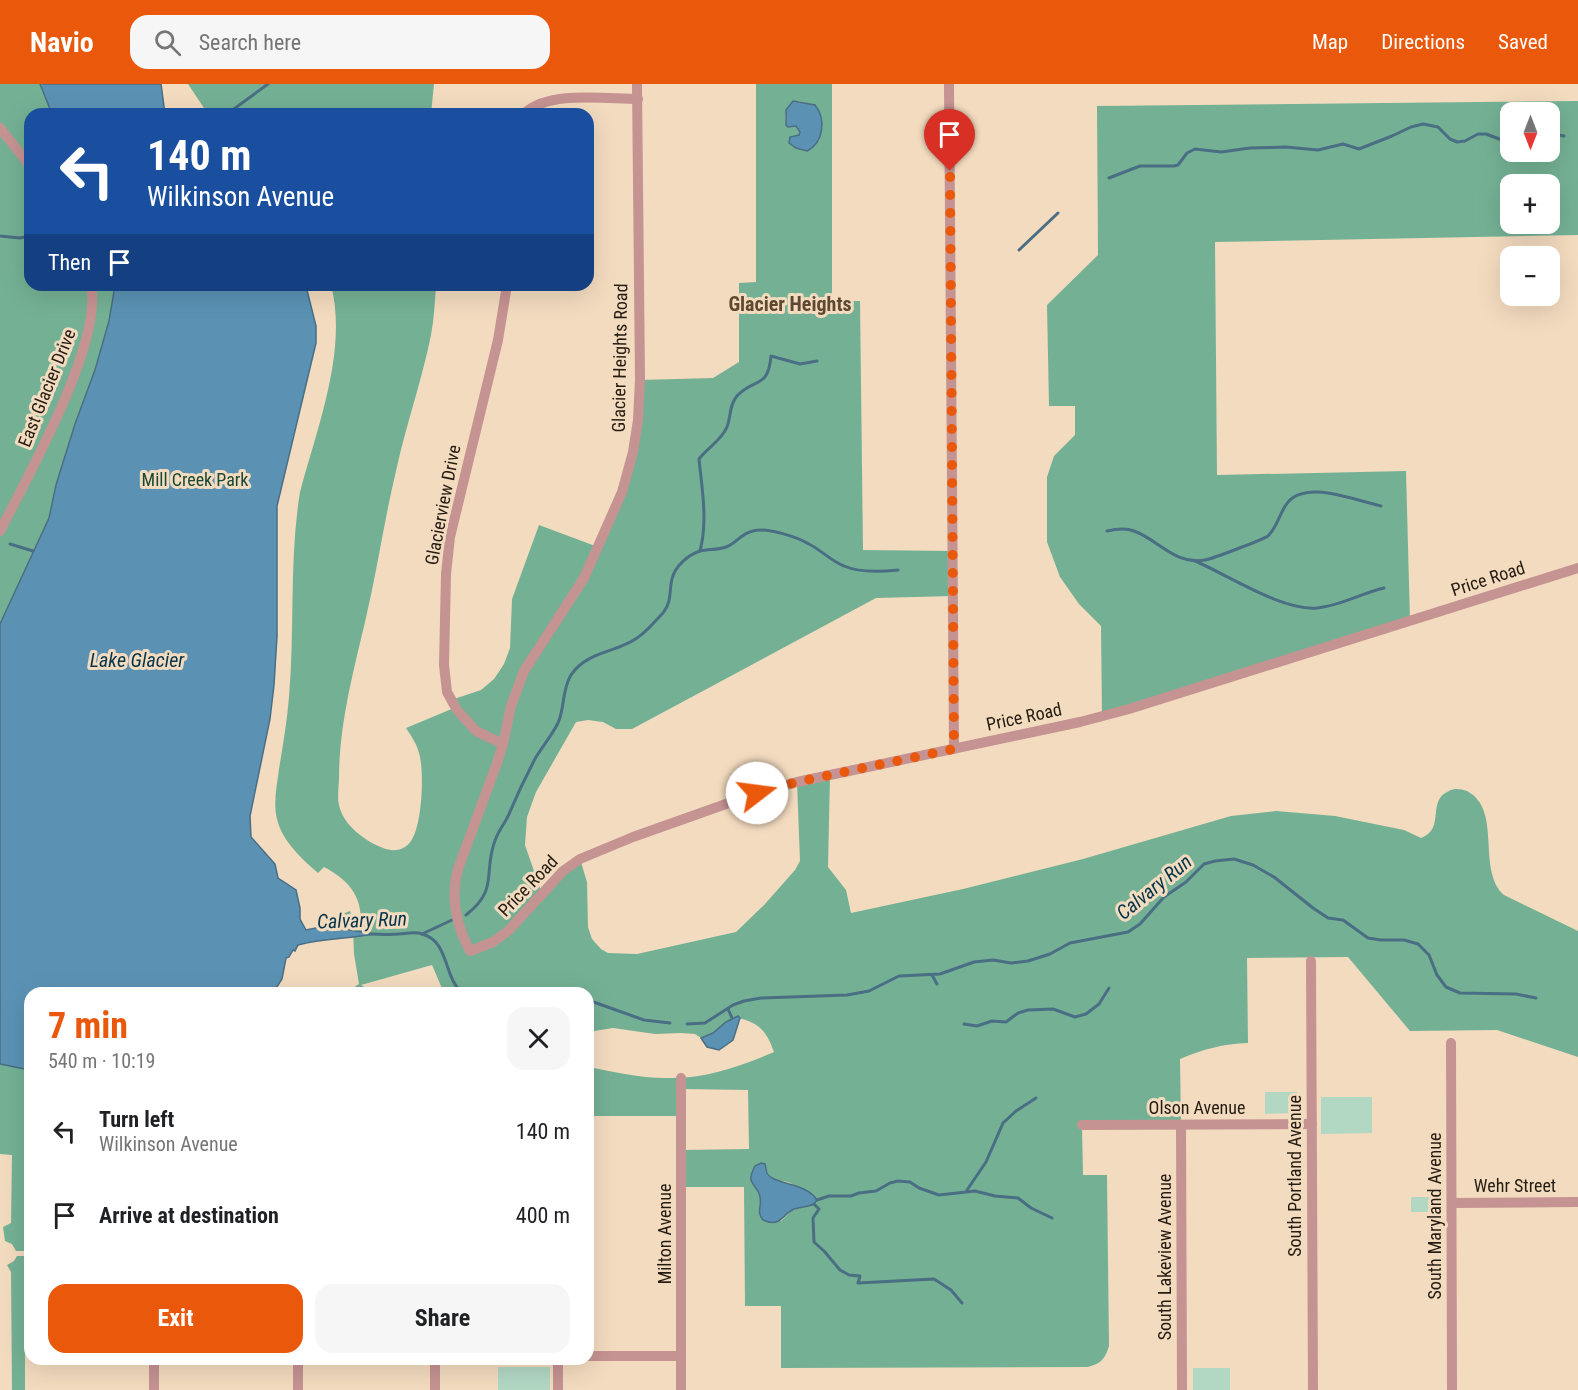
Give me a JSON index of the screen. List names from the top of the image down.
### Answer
{
  "streets": {
    "street": [
      "Glacier Heights Road",
      "East Glacier Drive",
      "Glacierview Drive",
      "Price Road",
      "Olson Avenue",
      "South Portland Avenue",
      "Wehr Street",
      "South Maryland Avenue",
      "Milton Avenue",
      "South Lakeview Avenue"
    ]
  },
  "crossings": [
    ["Glacier Heights Road", "Glacierview Drive"],
    ["Glacier Heights Road", "Price Road"],
    ["Olson Avenue", "South Portland Avenue"],
    ["Olson Avenue", "South Lakeview Avenue"],
    ["Wehr Street", "South Maryland Avenue"]
  ],
  "districts": ["Glacier Heights"],
  "water": ["Lake Glacier", "Calvary Run"],
  "parks": ["Mill Creek Park"],
  "north": "bottom",
  "page": {
    "header": "Navio",
    "search": "Search here",
    "nav": ["Map", "Directions", "Saved"],
    "map_buttons": ["+", "−"],
    "turn": ["140 m", "Wilkinson Avenue"],
    "then": "Then",
    "heading": ["7 min", "540 m · 10:19"],
    "list": [
      {
        "name": "Turn left",
        "note": "Wilkinson Avenue",
        "value": "140 m"
      },
      {
        "name": "Arrive at destination",
        "value": "400 m"
      }
    ],
    "buttons": ["Exit", "Share"]
  }
}
